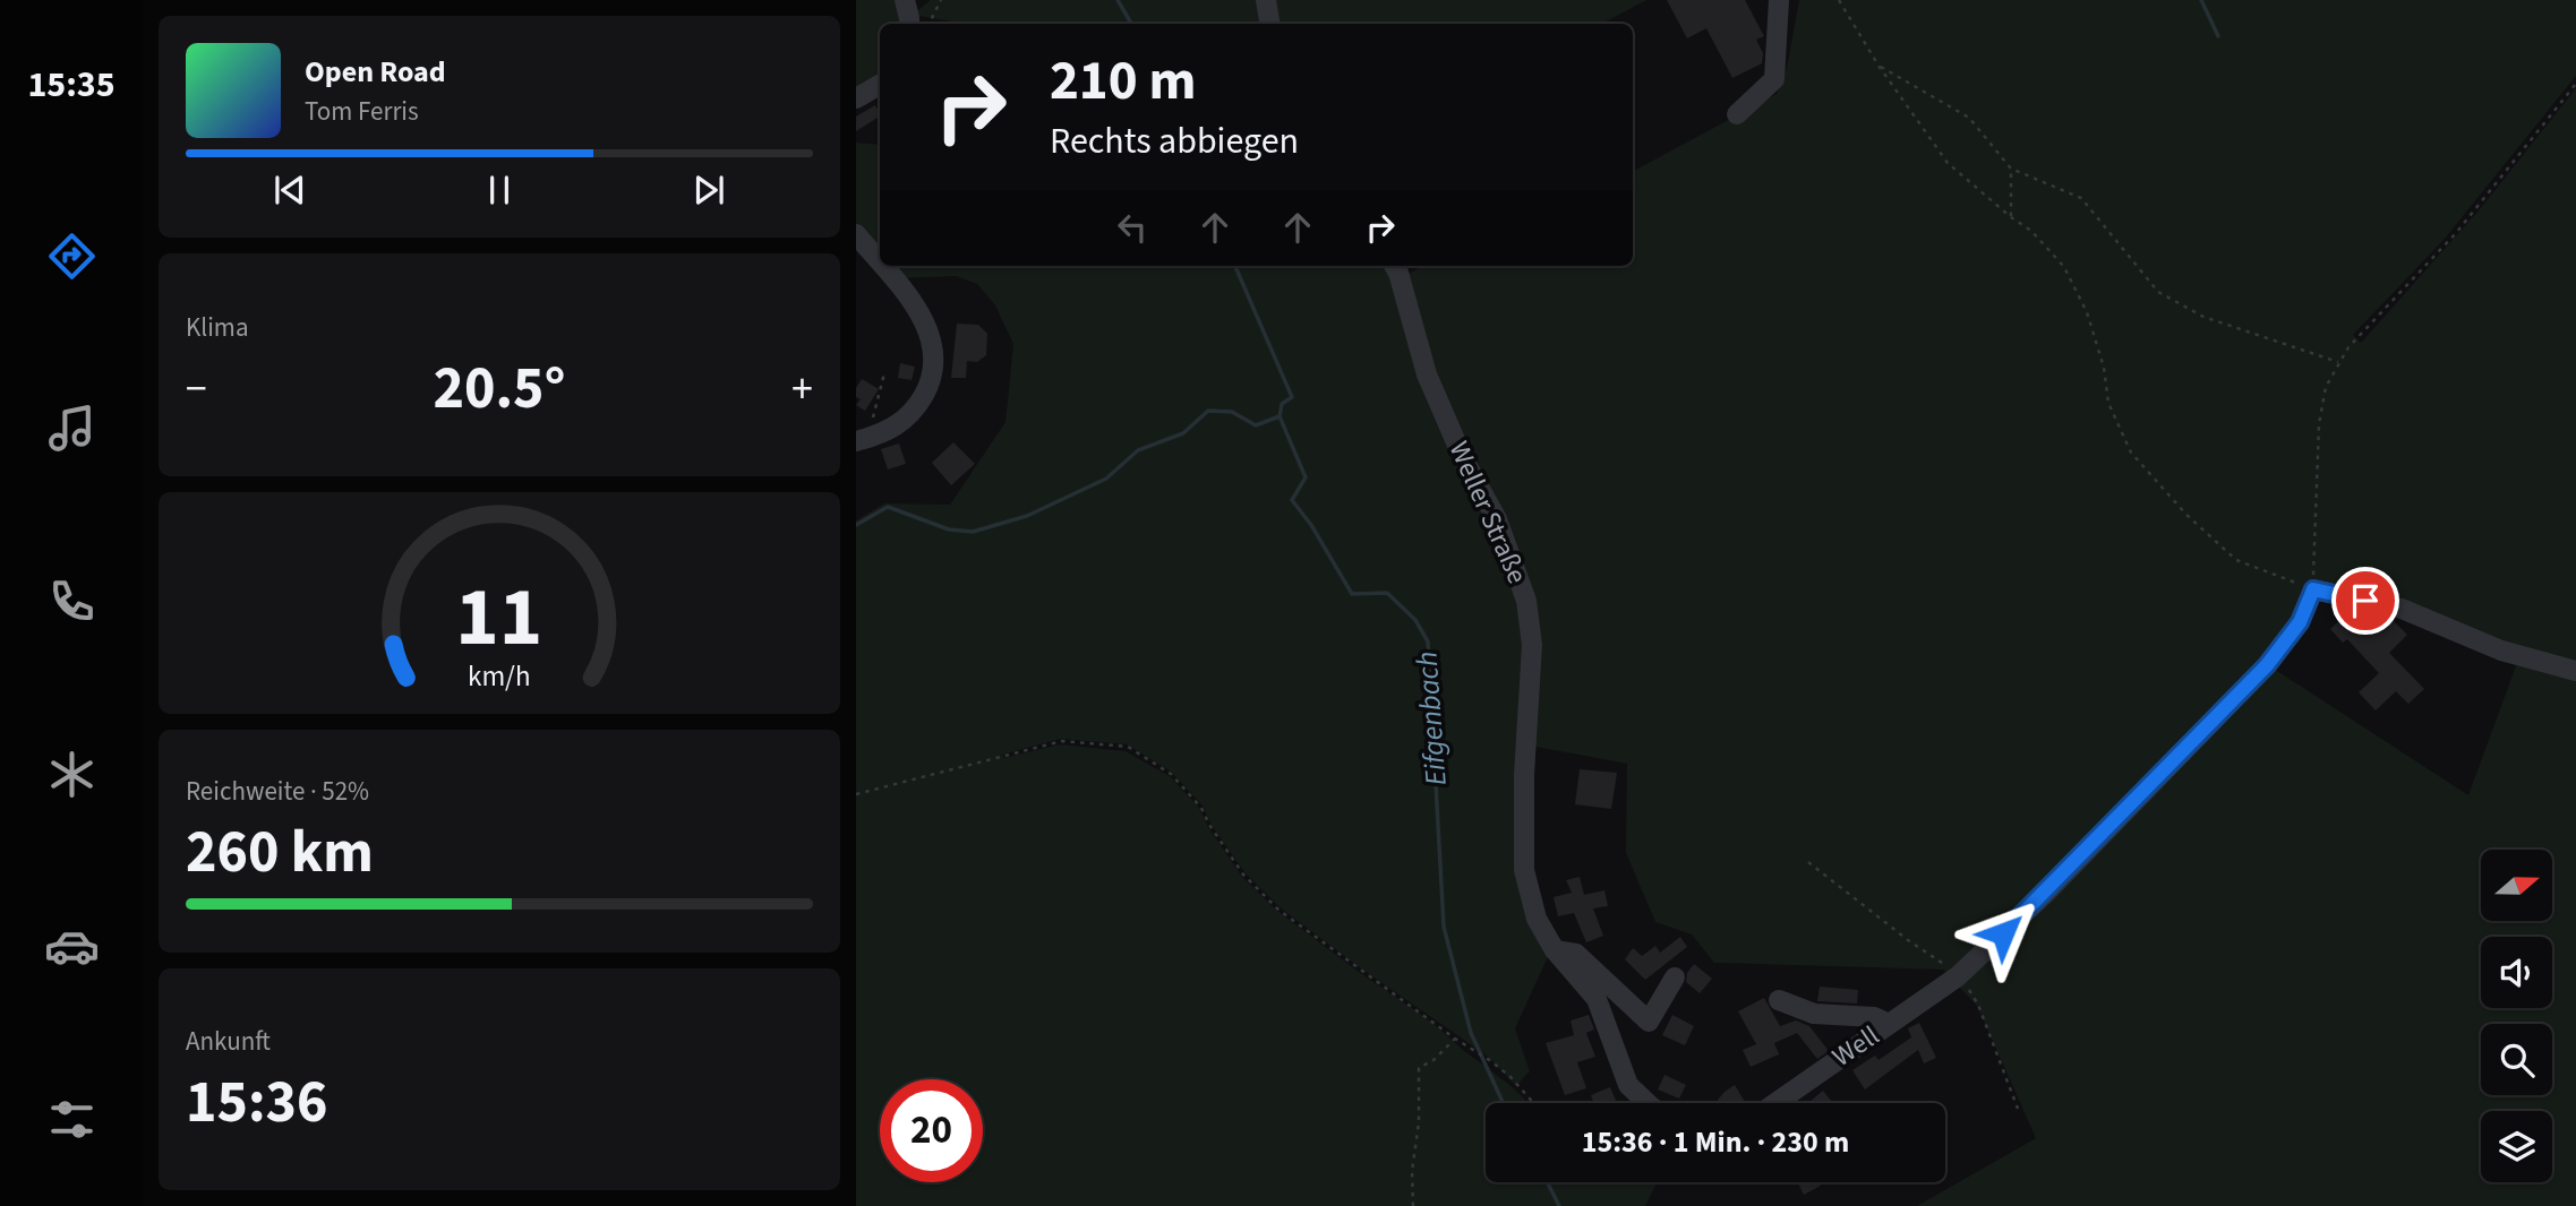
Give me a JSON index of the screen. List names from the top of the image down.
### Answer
{
  "streets": {
    "street": ["Weller Straße", "Well"]
  },
  "water": ["Eifgenbach"],
  "north": "right",
  "page": {
    "tabs": "15:35",
    "turn": ["210 m", "Rechts abbiegen"],
    "song": ["Open Road", "Tom Ferris"],
    "tile": [
      "Klima",
      ["Reichweite · 52%", "260 km"],
      ["Ankunft", "15:36"]
    ],
    "heat": ["−", "20.5°", "+"],
    "limit": "20",
    "trip": "15:36 · 1 Min. · 230 m",
    "gauge": ["11", "km/h"]
  }
}
